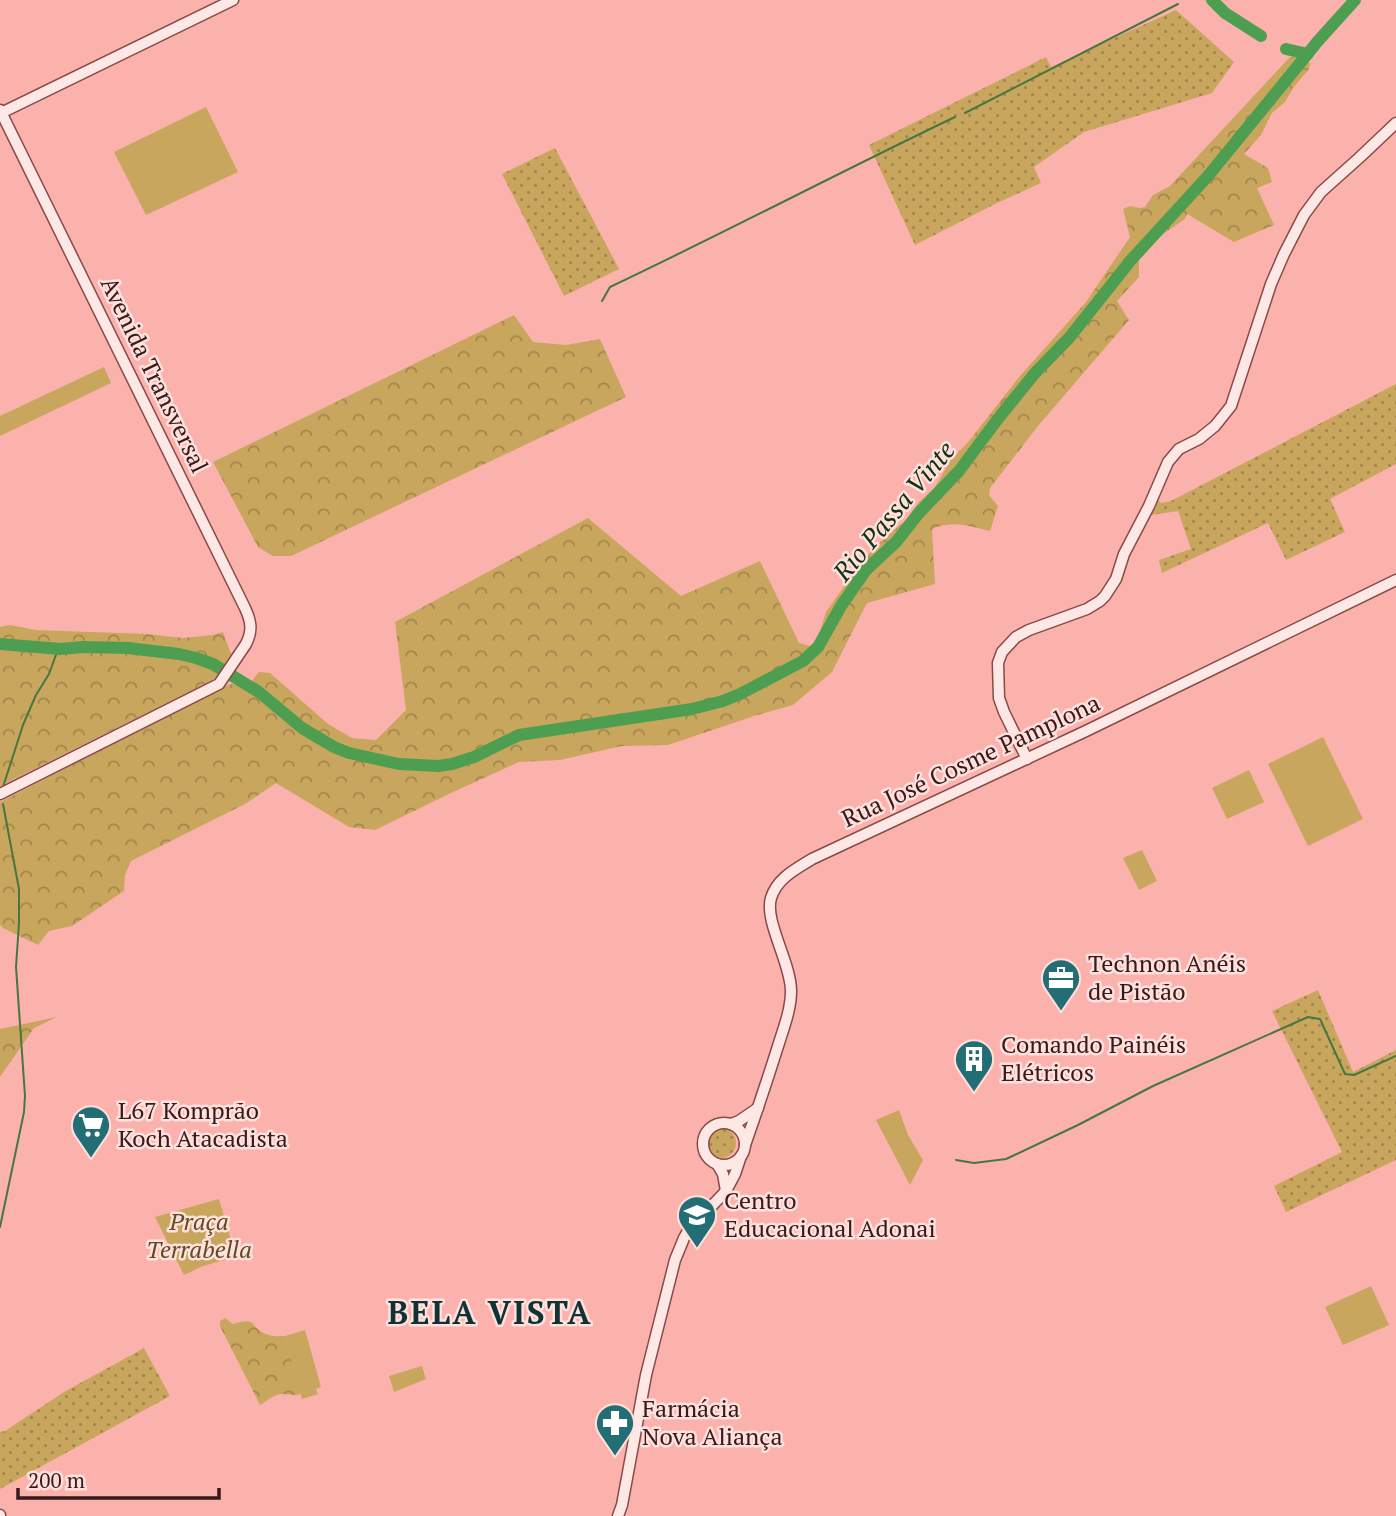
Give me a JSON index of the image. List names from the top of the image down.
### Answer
{
  "streets": {
    "main road": ["Avenida Transversal", "Rua José Cosme Pamplona"]
  },
  "districts": ["BELA VISTA"],
  "water": ["Rio Passa Vinte"],
  "parks": ["Praça Terrabella"],
  "places": {
    "office": ["Technon Anéis de Pistão"],
    "building": ["Comando Painéis Elétricos"],
    "supermarket": ["L67 Komprão Koch Atacadista"],
    "school or university": ["Centro Educacional Adonai"],
    "pharmacy": ["Farmácia Nova Aliança"]
  },
  "scale_bar": "200 m"
}
